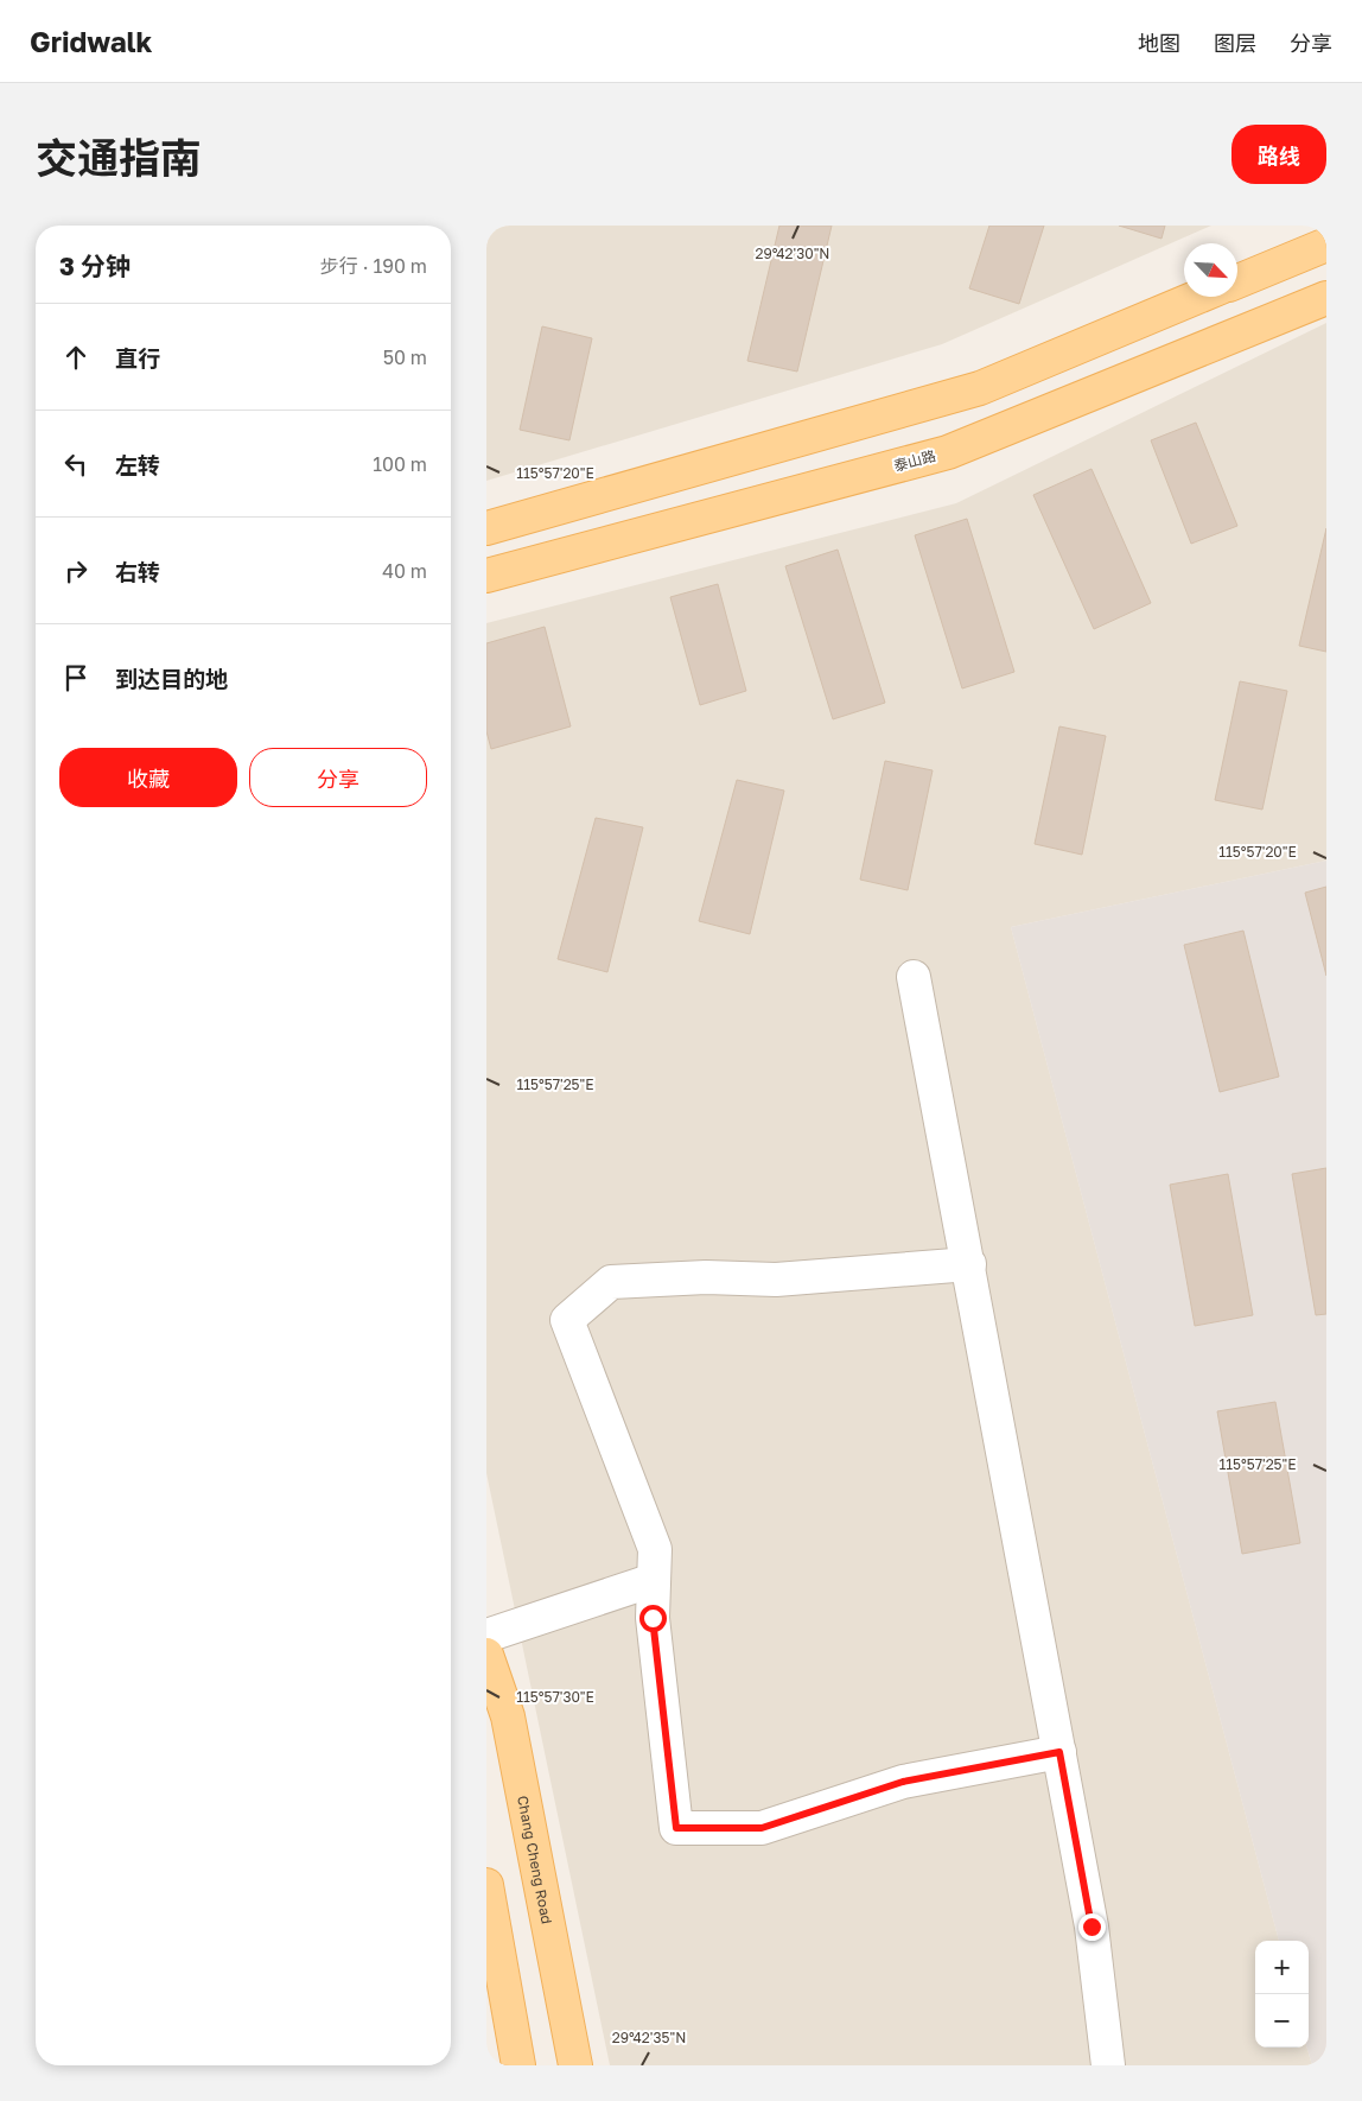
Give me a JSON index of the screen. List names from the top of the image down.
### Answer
{
  "streets": {
    "main road": ["泰山路", "Chang Cheng Road"]
  },
  "north": "bottom right",
  "page": {
    "header": "Gridwalk",
    "nav": ["地图", "图层", "分享"],
    "title": "交通指南",
    "buttons": [
      "路线",
      ["收藏", "分享"]
    ],
    "heading": ["3 分钟", "步行 · 190 m"],
    "list": [
      ["直行", "50 m"],
      ["左转", "100 m"],
      ["右转", "40 m"],
      "到达目的地"
    ],
    "map_buttons": ["+", "−"]
  },
  "coordinates": [
    "29°42'30\"N",
    "115°57'20\"E",
    "115°57'25\"E",
    "115°57'30\"E",
    "29°42'35\"N"
  ]
}
